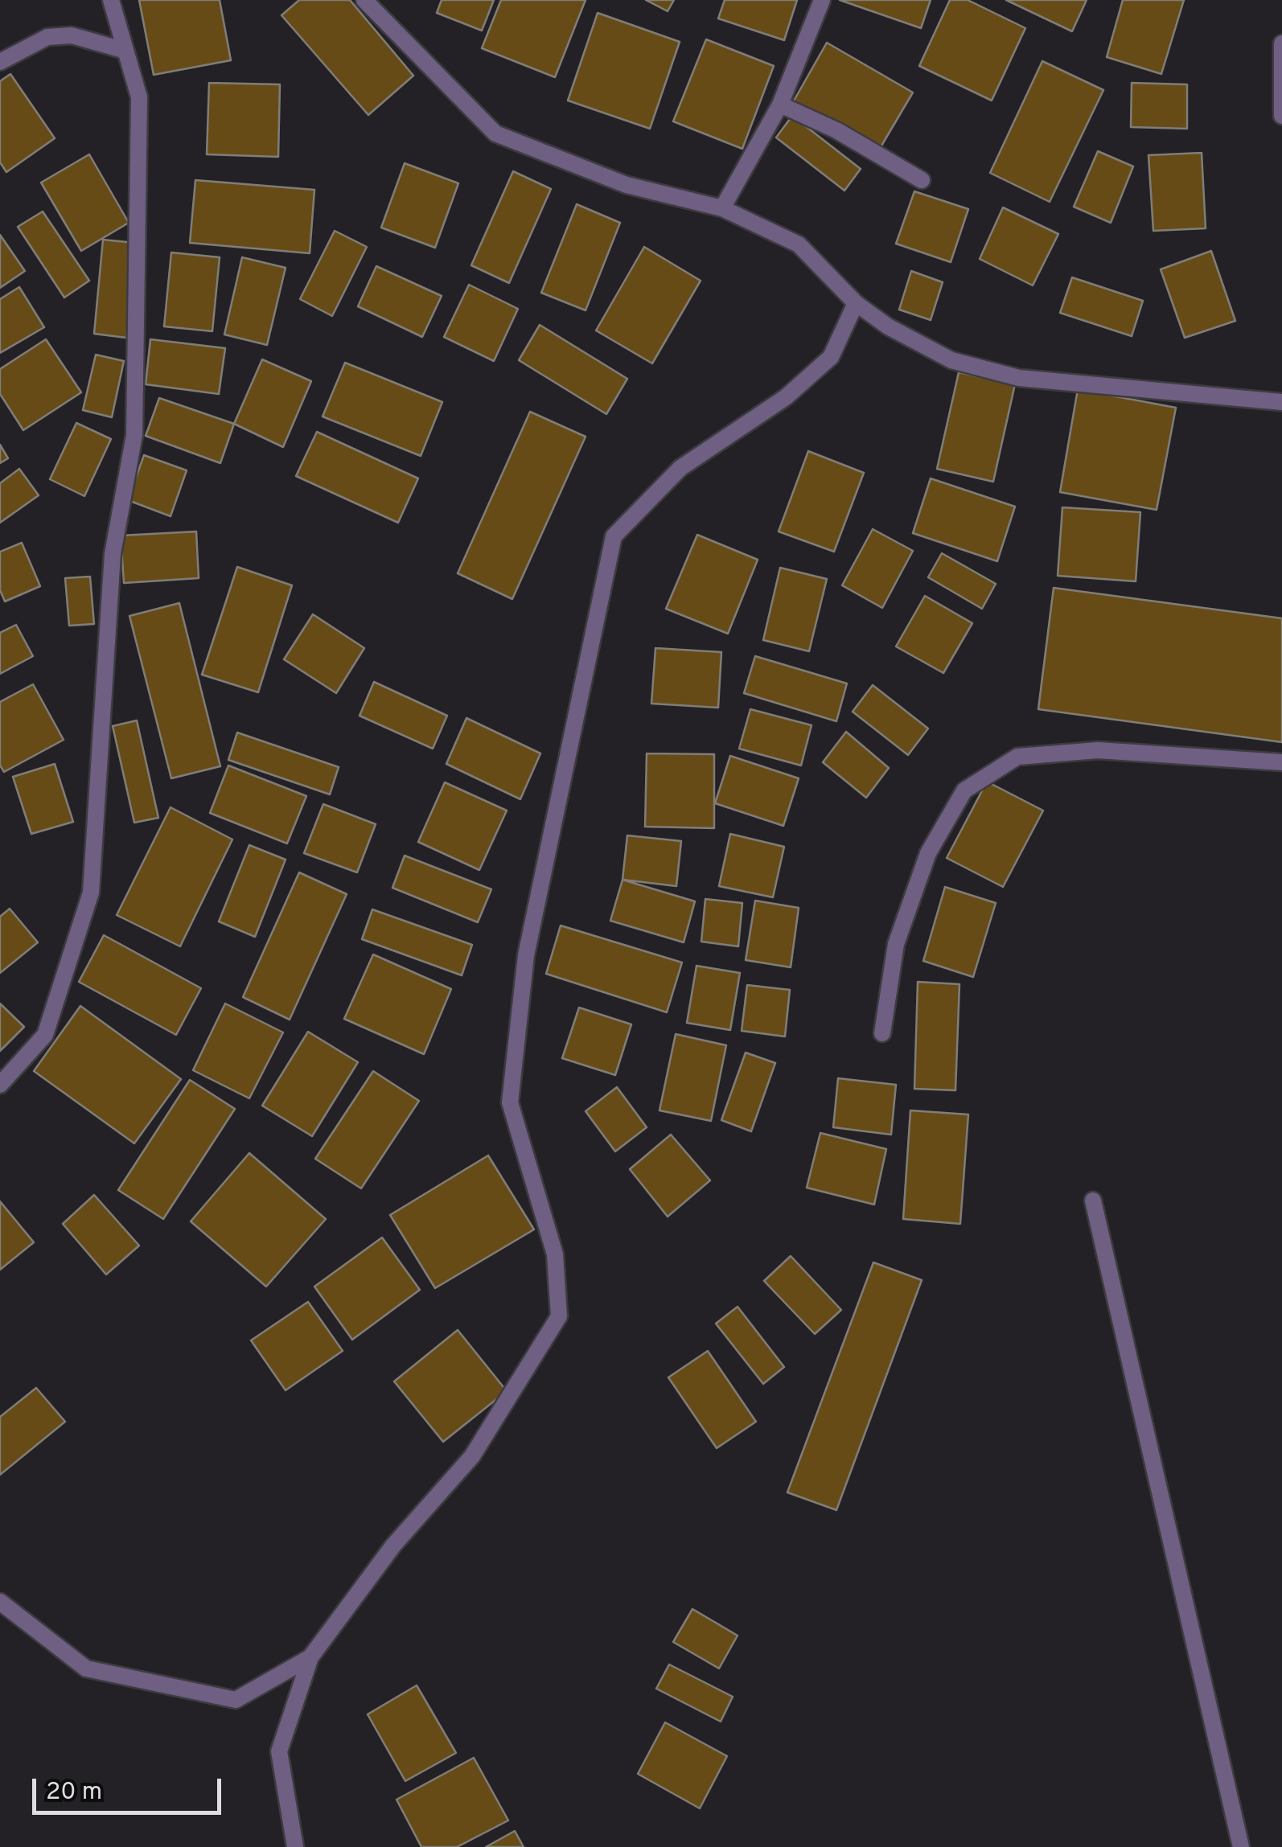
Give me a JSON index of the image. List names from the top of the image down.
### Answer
{
  "scale_bar": "20 m"
}
